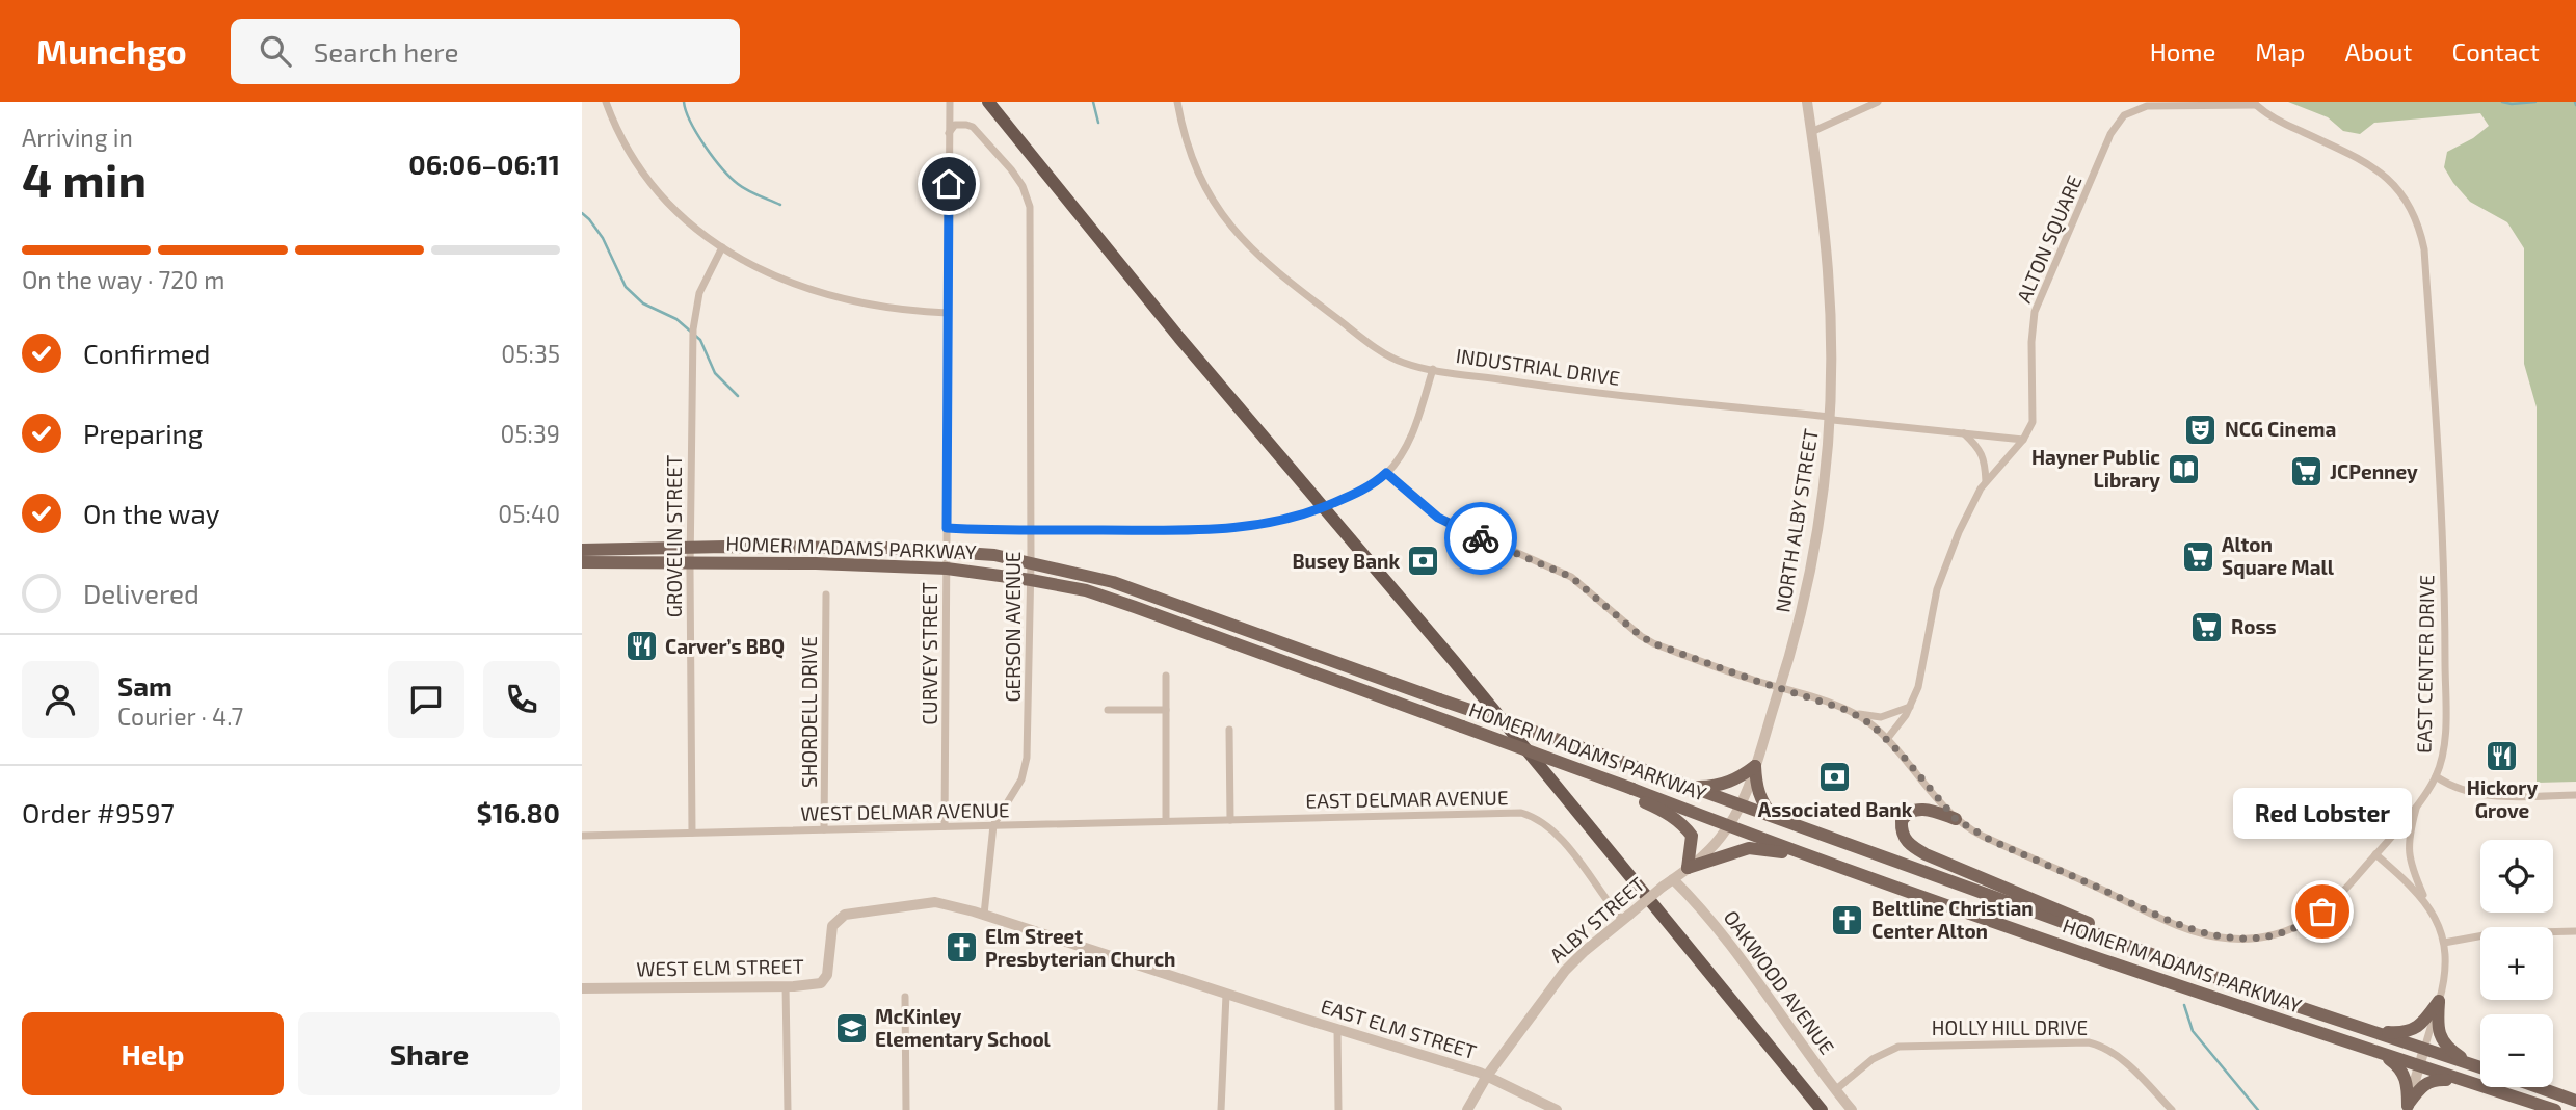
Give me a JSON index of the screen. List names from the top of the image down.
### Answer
{
  "streets": {
    "main road": ["HOMER M ADAMS PARKWAY"],
    "street": [
      "ALTON SQUARE",
      "INDUSTRIAL DRIVE",
      "NORTH ALBY STREET",
      "GROVELIN STREET",
      "GERSON AVENUE",
      "CURVEY STREET",
      "EAST CENTER DRIVE",
      "SHORDELL DRIVE",
      "EAST DELMAR AVENUE",
      "WEST DELMAR AVENUE",
      "ALBY STREET",
      "WEST ELM STREET",
      "OAKWOOD AVENUE",
      "HOLLY HILL DRIVE",
      "EAST ELM STREET"
    ]
  },
  "crossings": [
    ["ALTON SQUARE", "INDUSTRIAL DRIVE"],
    ["ALTON SQUARE", "EAST CENTER DRIVE"],
    ["INDUSTRIAL DRIVE", "NORTH ALBY STREET"],
    ["NORTH ALBY STREET", "HOMER M ADAMS PARKWAY"],
    ["NORTH ALBY STREET", "EAST CENTER DRIVE"],
    ["NORTH ALBY STREET", "ALBY STREET"],
    ["GROVELIN STREET", "HOMER M ADAMS PARKWAY"],
    ["GROVELIN STREET", "WEST DELMAR AVENUE"],
    ["HOMER M ADAMS PARKWAY", "GERSON AVENUE"],
    ["HOMER M ADAMS PARKWAY", "CURVEY STREET"],
    ["HOMER M ADAMS PARKWAY", "ALBY STREET"],
    ["GERSON AVENUE", "CURVEY STREET"],
    ["GERSON AVENUE", "WEST DELMAR AVENUE"],
    ["GERSON AVENUE", "WEST ELM STREET"],
    ["CURVEY STREET", "WEST DELMAR AVENUE"],
    ["SHORDELL DRIVE", "WEST DELMAR AVENUE"],
    ["EAST DELMAR AVENUE", "WEST DELMAR AVENUE"],
    ["EAST DELMAR AVENUE", "ALBY STREET"],
    ["ALBY STREET", "OAKWOOD AVENUE"],
    ["ALBY STREET", "EAST ELM STREET"],
    ["WEST ELM STREET", "EAST ELM STREET"],
    ["OAKWOOD AVENUE", "HOLLY HILL DRIVE"]
  ],
  "places": {
    "theatre": ["NCG Cinema"],
    "library": ["Hayner Public Library"],
    "supermarket": ["JCPenney", "Alton Square Mall", "Ross"],
    "bank": ["Busey Bank", "Associated Bank"],
    "restaurant": ["Carver’s BBQ", "Hickory Grove"],
    "other": ["Red Lobster"],
    "church": ["Beltline Christian Center Alton", "Elm Street Presbyterian Church"],
    "school or university": ["McKinley Elementary School"]
  },
  "page": {
    "header": "Munchgo",
    "search": "Search here",
    "nav": [
      "Home",
      "Map",
      "About",
      "Contact"
    ],
    "heading": ["4 min", "Arriving in", "06:06–06:11"],
    "panel": [
      "Sam",
      "Courier · 4.7",
      "Order #9597",
      "$16.80"
    ],
    "bar": "On the way · 720 m",
    "list": [
      ["Confirmed", "05:35"],
      ["Preparing", "05:39"],
      ["On the way", "05:40"],
      "Delivered"
    ],
    "bubble": "Red Lobster",
    "map_buttons": ["+", "−"],
    "buttons": ["Help", "Share"]
  }
}
